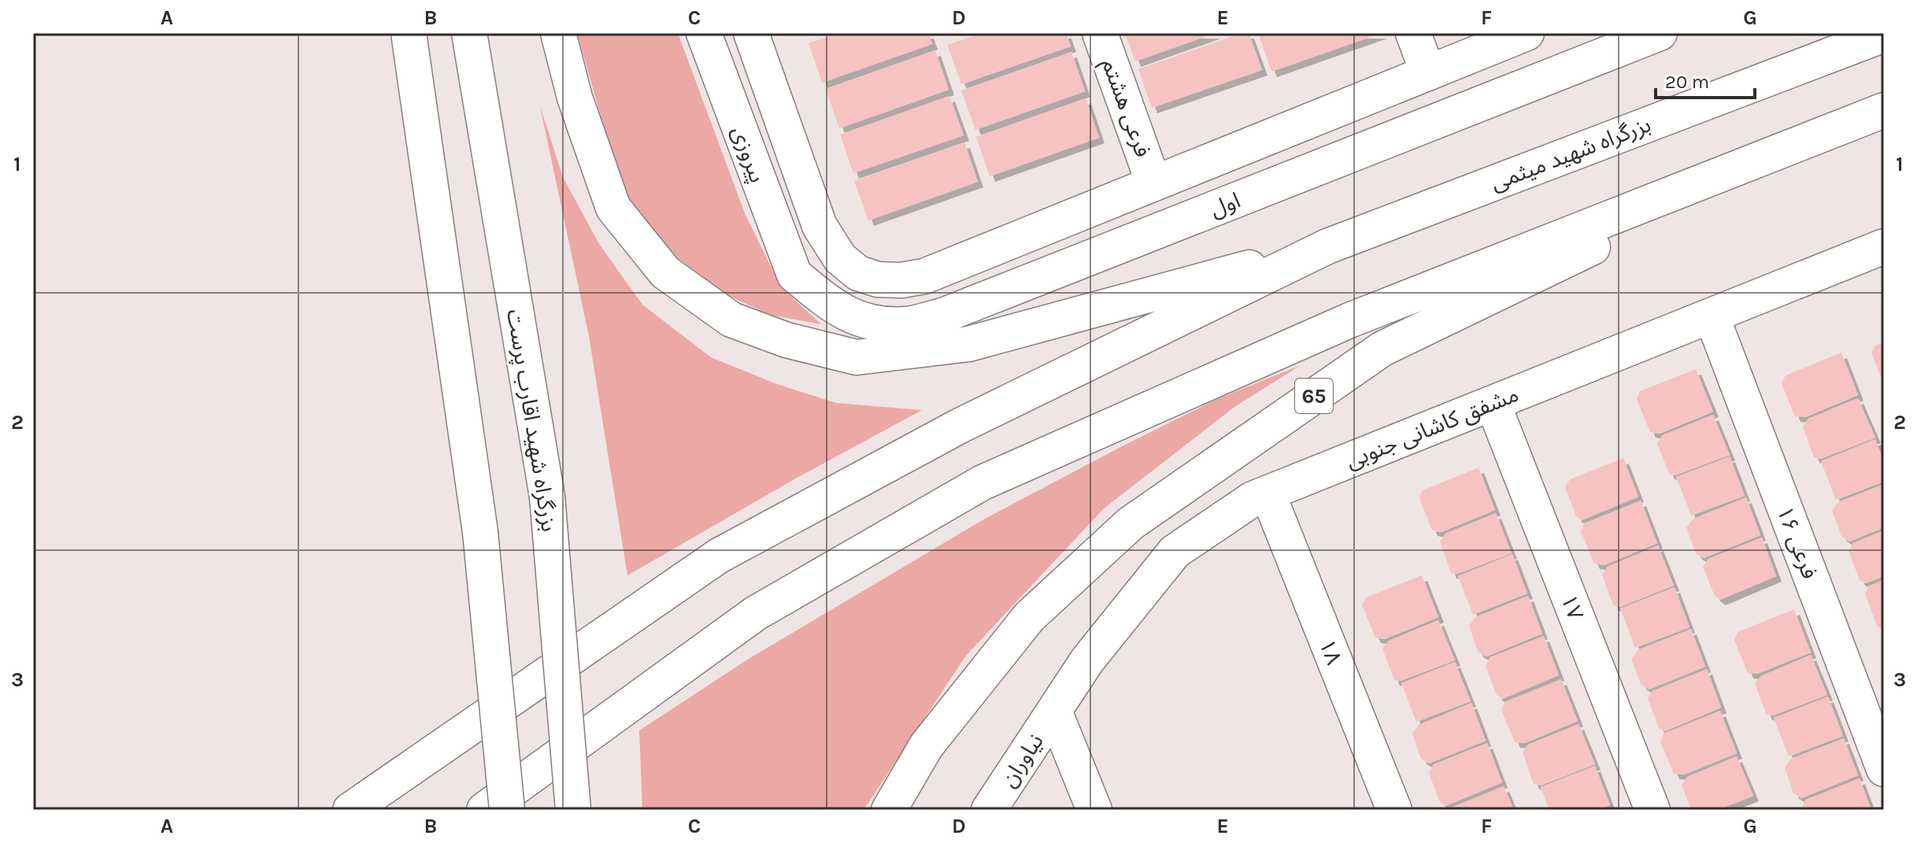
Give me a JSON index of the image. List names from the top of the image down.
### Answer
{
  "streets": {
    "main road": [
      "فرعی هشتم",
      "بزرگراه شهید میثمی",
      "پیروزی",
      "اول",
      "65",
      "بزرگراه شهید اقارب پرست",
      "مشفق کاشانی جنوبی",
      "فرعی ۱۶",
      "۱۷",
      "۱۸",
      "نیاوران"
    ]
  },
  "crossings": [
    ["فرعی هشتم", "پیروزی"],
    ["پیروزی", "اول"],
    ["مشفق کاشانی جنوبی", "فرعی ۱۶"],
    ["مشفق کاشانی جنوبی", "۱۷"],
    ["مشفق کاشانی جنوبی", "۱۸"],
    ["مشفق کاشانی جنوبی", "نیاوران"]
  ],
  "scale_bar": "20 m",
  "grid": {
    "columns": [
      "A",
      "B",
      "C",
      "D",
      "E",
      "F",
      "G"
    ],
    "rows": ["1", "2", "3"]
  }
}
